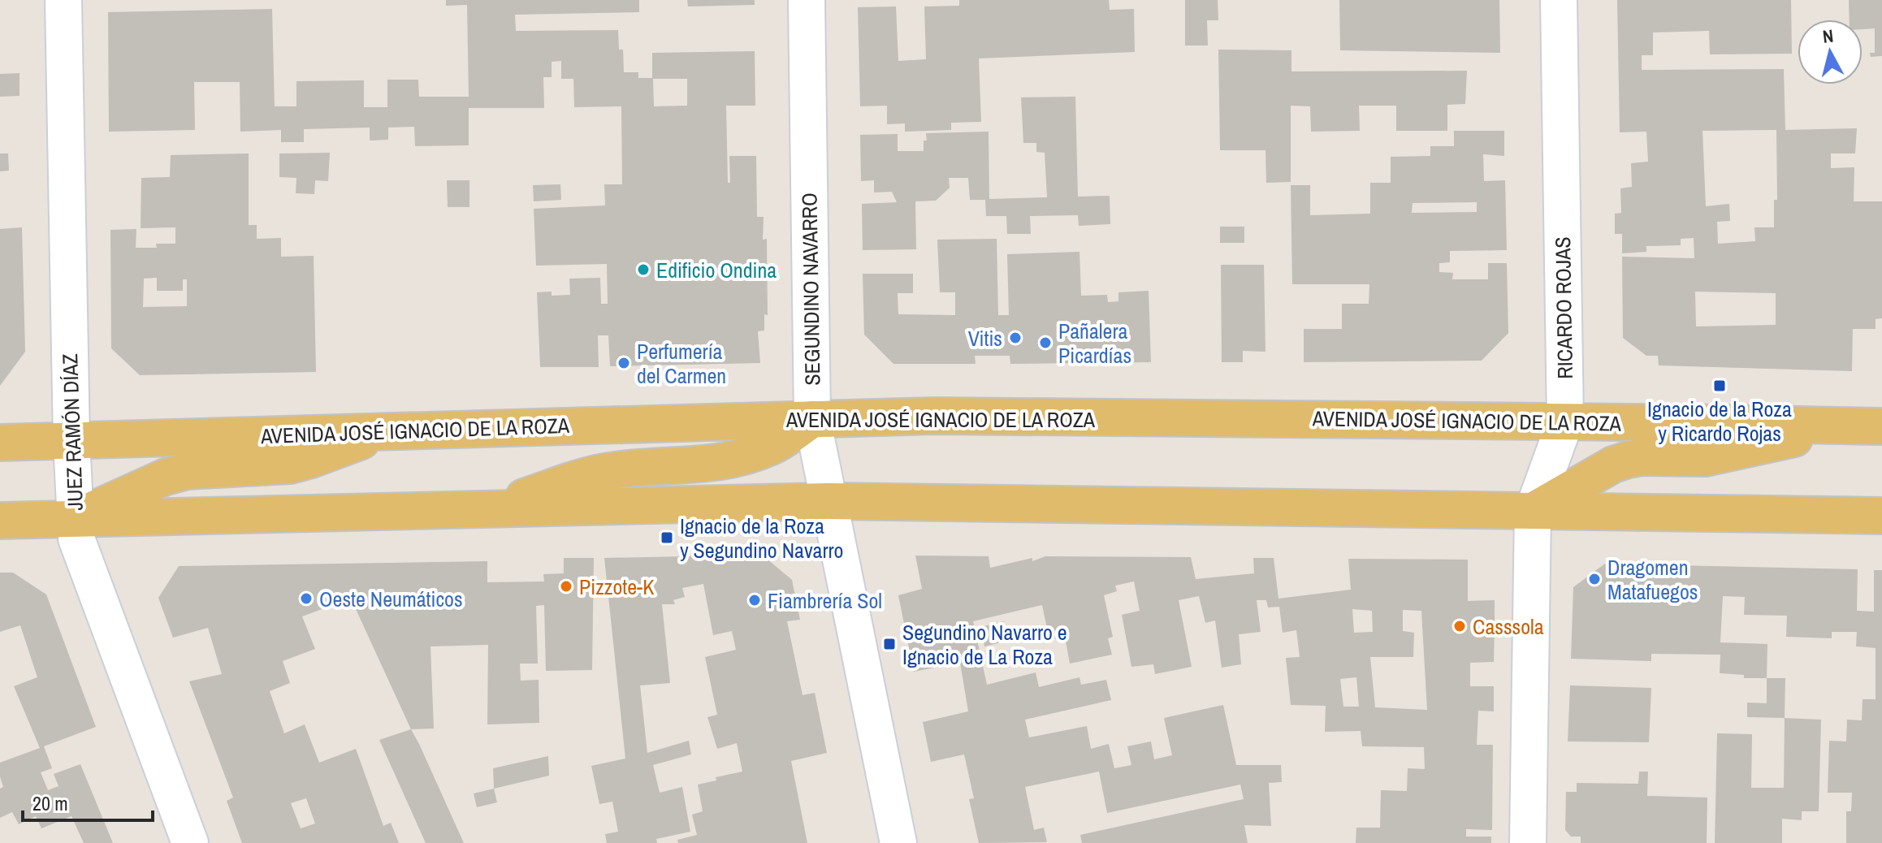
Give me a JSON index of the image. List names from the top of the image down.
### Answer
{
  "streets": {
    "main road": ["AVENIDA JOSÉ IGNACIO DE LA ROZA"],
    "street": ["SEGUNDINO NAVARRO", "RICARDO ROJAS", "JUEZ RAMÓN DÍAZ"]
  },
  "crossings": [
    ["SEGUNDINO NAVARRO", "AVENIDA JOSÉ IGNACIO DE LA ROZA"],
    ["RICARDO ROJAS", "AVENIDA JOSÉ IGNACIO DE LA ROZA"],
    ["AVENIDA JOSÉ IGNACIO DE LA ROZA", "JUEZ RAMÓN DÍAZ"]
  ],
  "places": {
    "other": [
      "Edificio Ondina",
      "Vitis",
      "Pañalera Picardías",
      "Perfumería del Carmen",
      "Dragomen Matafuegos",
      "Pizzote-K",
      "Oeste Neumáticos",
      "Fiambrería Sol",
      "Casssola"
    ],
    "transit": ["Ignacio de la Roza y Ricardo Rojas", "Ignacio de la Roza y Segundino Navarro", "Segundino Navarro e Ignacio de La Roza"]
  },
  "scale_bar": "20 m",
  "north": "top"
}
